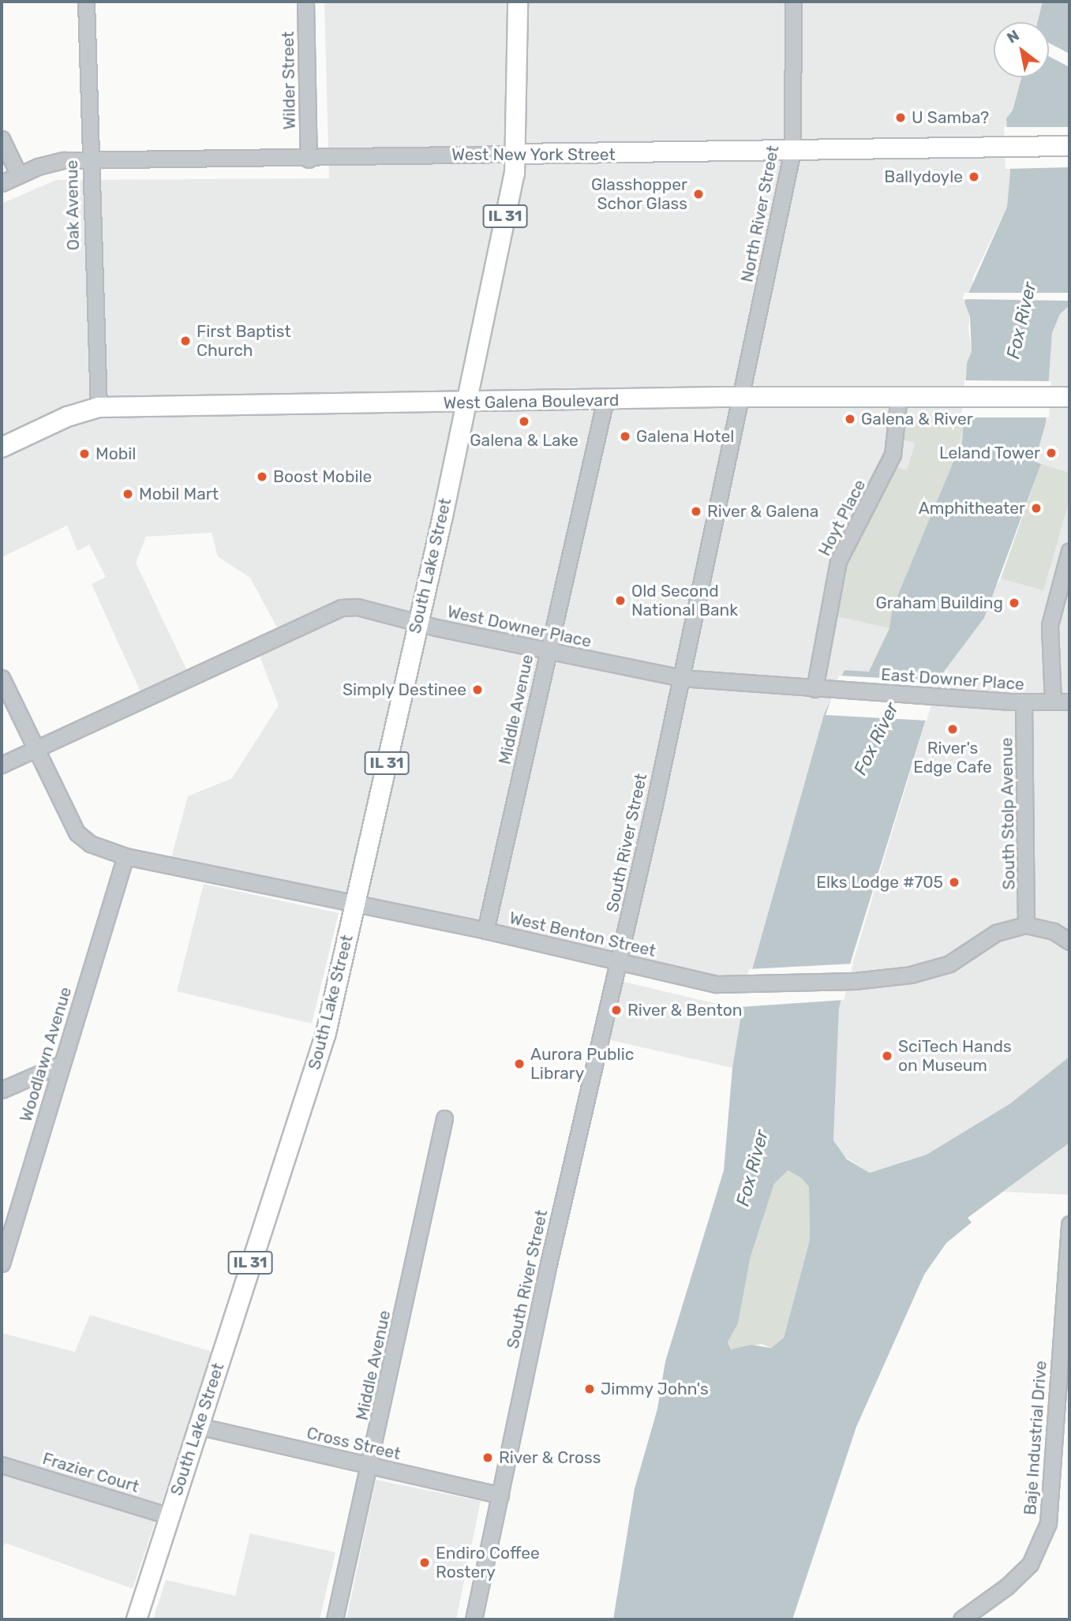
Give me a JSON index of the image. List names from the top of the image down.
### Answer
{
  "streets": {
    "main road": [
      "West New York Street",
      "IL 31",
      "West Galena Boulevard",
      "South Lake Street"
    ],
    "street": [
      "Wilder Street",
      "Oak Avenue",
      "North River Street",
      "Hoyt Place",
      "West Downer Place",
      "East Downer Place",
      "Middle Avenue",
      "South Stolp Avenue",
      "South River Street",
      "West Benton Street",
      "Woodlawn Avenue",
      "Baje Industrial Drive",
      "Cross Street",
      "Frazier Court"
    ]
  },
  "crossings": [
    ["Wilder Street", "West New York Street"],
    ["West New York Street", "Oak Avenue"],
    ["West New York Street", "North River Street"],
    ["West New York Street", "IL 31"],
    ["Oak Avenue", "West Galena Boulevard"],
    ["North River Street", "West Galena Boulevard"],
    ["North River Street", "South River Street"],
    ["IL 31", "West Galena Boulevard"],
    ["IL 31", "South Lake Street"],
    ["West Galena Boulevard", "Hoyt Place"],
    ["West Galena Boulevard", "South Lake Street"],
    ["West Galena Boulevard", "Middle Avenue"],
    ["West Galena Boulevard", "South River Street"],
    ["Hoyt Place", "West Downer Place"],
    ["South Lake Street", "West Downer Place"],
    ["South Lake Street", "West Benton Street"],
    ["South Lake Street", "Cross Street"],
    ["South Lake Street", "Frazier Court"],
    ["West Downer Place", "East Downer Place"],
    ["West Downer Place", "Middle Avenue"],
    ["West Downer Place", "South River Street"],
    ["West Downer Place", "West Benton Street"],
    ["East Downer Place", "South Stolp Avenue"],
    ["Middle Avenue", "West Benton Street"],
    ["Middle Avenue", "Cross Street"],
    ["South Stolp Avenue", "West Benton Street"],
    ["South River Street", "West Benton Street"],
    ["South River Street", "Cross Street"],
    ["West Benton Street", "Woodlawn Avenue"]
  ],
  "water": ["Fox River"],
  "places": [
    "U Samba?",
    "Ballydoyle",
    "Glasshopper Schor Glass",
    "First Baptist Church",
    "Galena & River",
    "Galena & Lake",
    "Galena Hotel",
    "Leland Tower",
    "Mobil",
    "Boost Mobile",
    "Mobil Mart",
    "Amphitheater",
    "River & Galena",
    "Old Second National Bank",
    "Graham Building",
    "Simply Destinee",
    "River's Edge Cafe",
    "Elks Lodge #705",
    "River & Benton",
    "SciTech Hands on Museum",
    "Aurora Public Library",
    "Jimmy John's",
    "River & Cross",
    "Endiro Coffee Rostery"
  ],
  "north": "top left"
}
